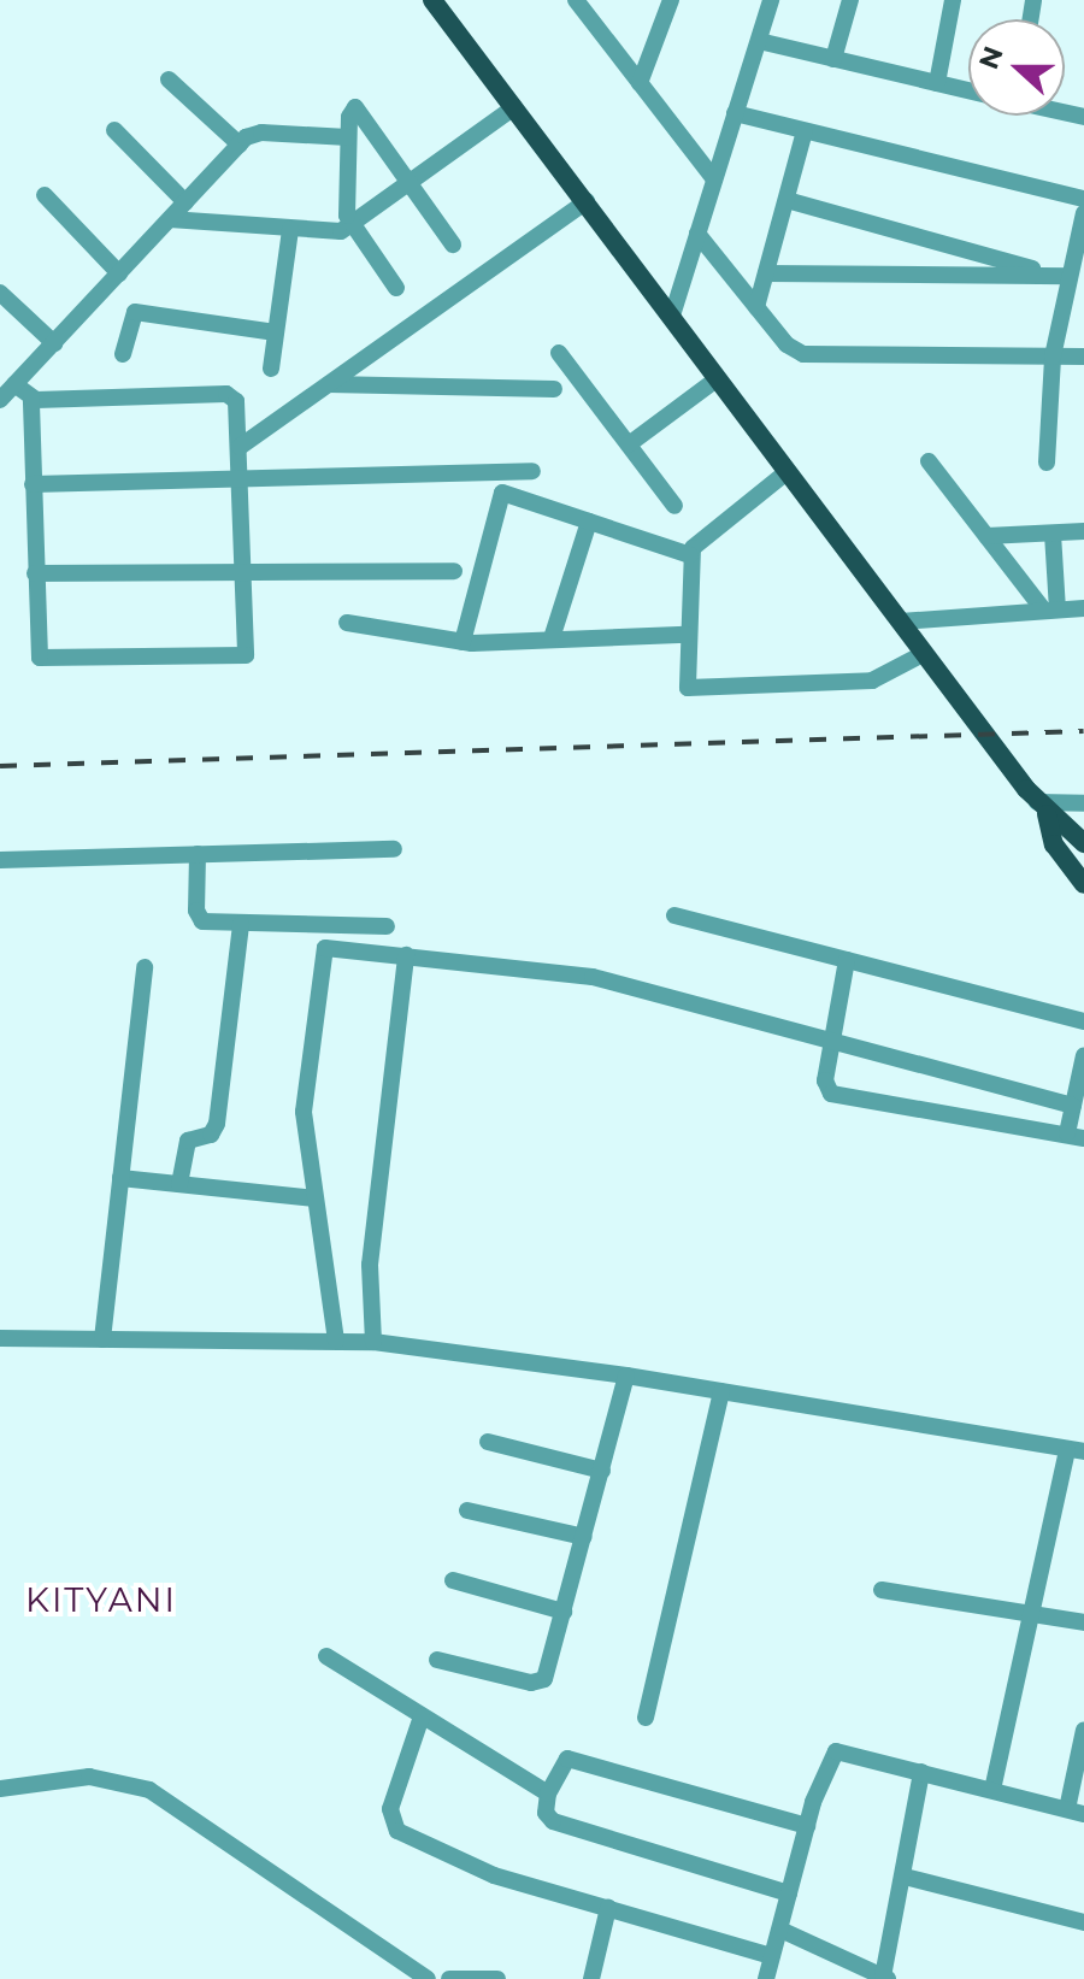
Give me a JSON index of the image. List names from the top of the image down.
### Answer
{
  "districts": ["KITYANI"],
  "north": "left"
}
